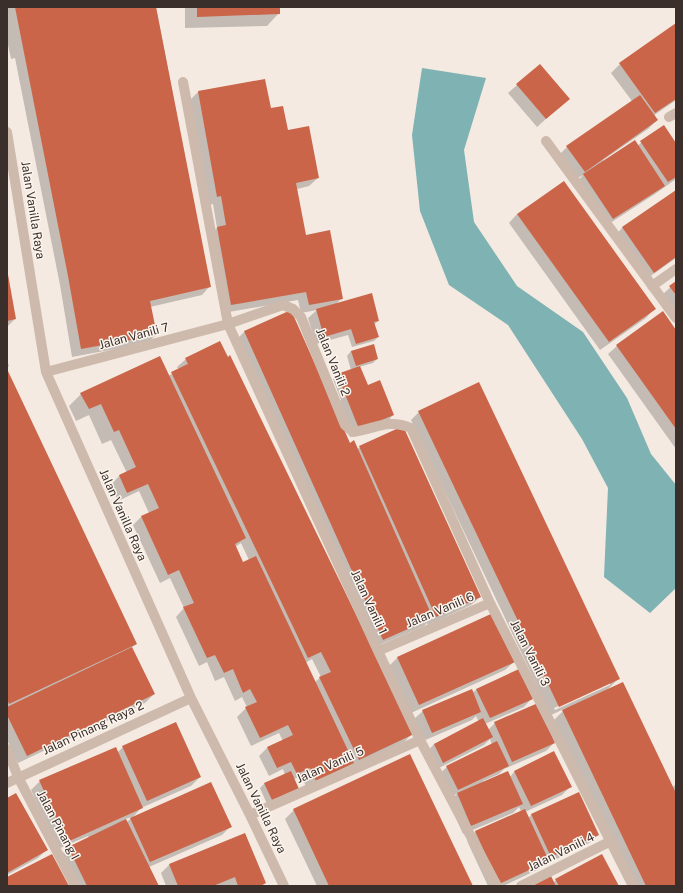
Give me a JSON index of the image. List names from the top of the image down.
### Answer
{
  "streets": {
    "street": [
      "Jalan Vanilla Raya",
      "Jalan Vanili 7",
      "Jalan Vanili 2",
      "Jalan Vanili 1",
      "Jalan Vanili 6",
      "Jalan Vanili 3",
      "Jalan Pinang Raya 2",
      "Jalan Vanili 5",
      "Jalan Pinang I",
      "Jalan Vanili 4"
    ]
  },
  "crossings": [
    ["Jalan Vanilla Raya", "Jalan Vanili 7"],
    ["Jalan Vanilla Raya", "Jalan Pinang Raya 2"],
    ["Jalan Vanilla Raya", "Jalan Vanili 5"],
    ["Jalan Vanili 7", "Jalan Vanili 2"],
    ["Jalan Vanili 7", "Jalan Vanili 1"],
    ["Jalan Vanili 2", "Jalan Vanili 1"],
    ["Jalan Vanili 2", "Jalan Vanili 3"],
    ["Jalan Vanili 1", "Jalan Vanili 6"],
    ["Jalan Vanili 1", "Jalan Vanili 5"],
    ["Jalan Vanili 6", "Jalan Vanili 3"],
    ["Jalan Vanili 3", "Jalan Vanili 4"],
    ["Jalan Pinang Raya 2", "Jalan Pinang I"]
  ]
}
